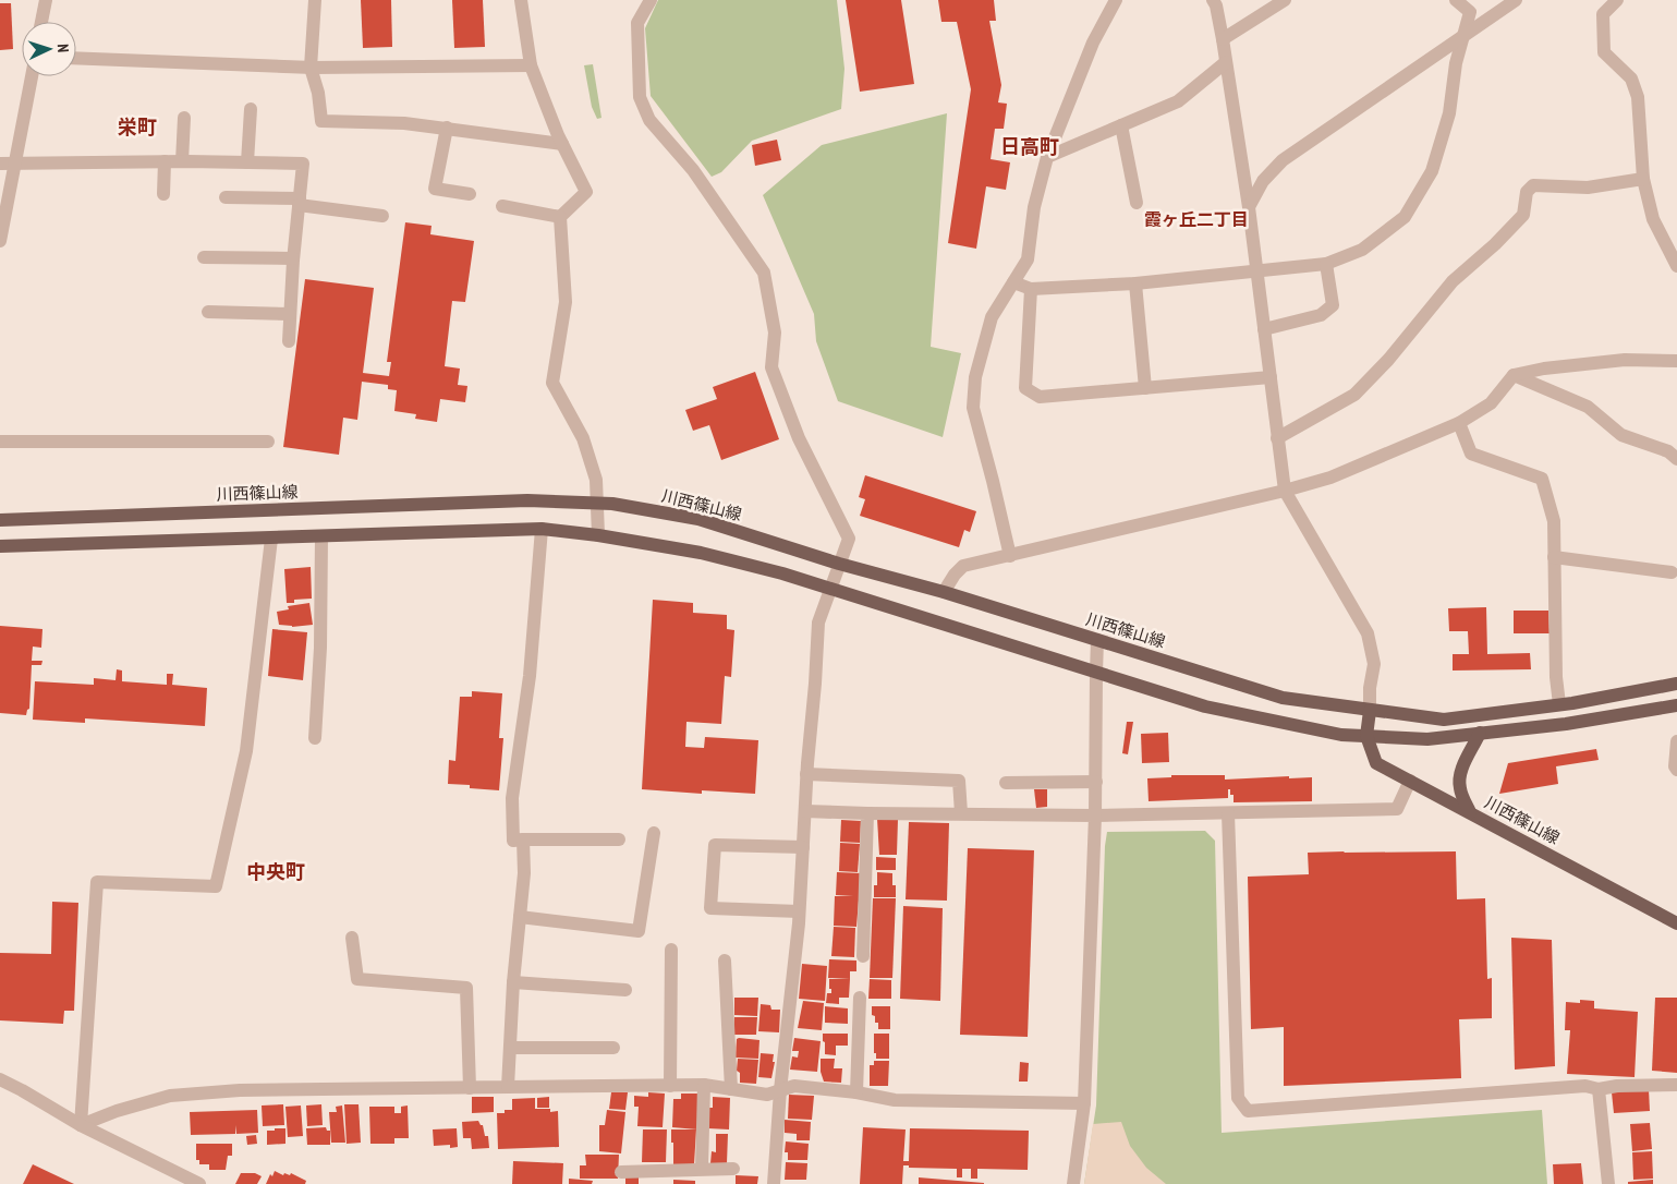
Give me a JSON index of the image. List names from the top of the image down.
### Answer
{
  "streets": {
    "main road": ["川西篠山線"]
  },
  "districts": [
    "栄町",
    "日高町",
    "霞ヶ丘二丁目",
    "中央町"
  ],
  "north": "right"
}
